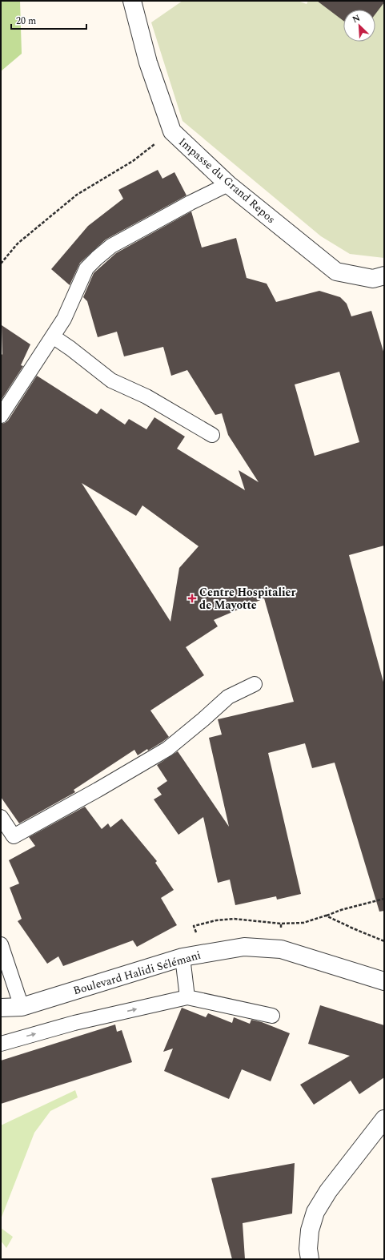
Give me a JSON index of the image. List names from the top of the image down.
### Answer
{
  "streets": {
    "street": ["Impasse du Grand Repos", "Boulevard Halidi Sélémani"]
  },
  "places": {
    "health": ["Centre Hospitalier de Mayotte"]
  },
  "scale_bar": "20 m",
  "north": "top left"
}
